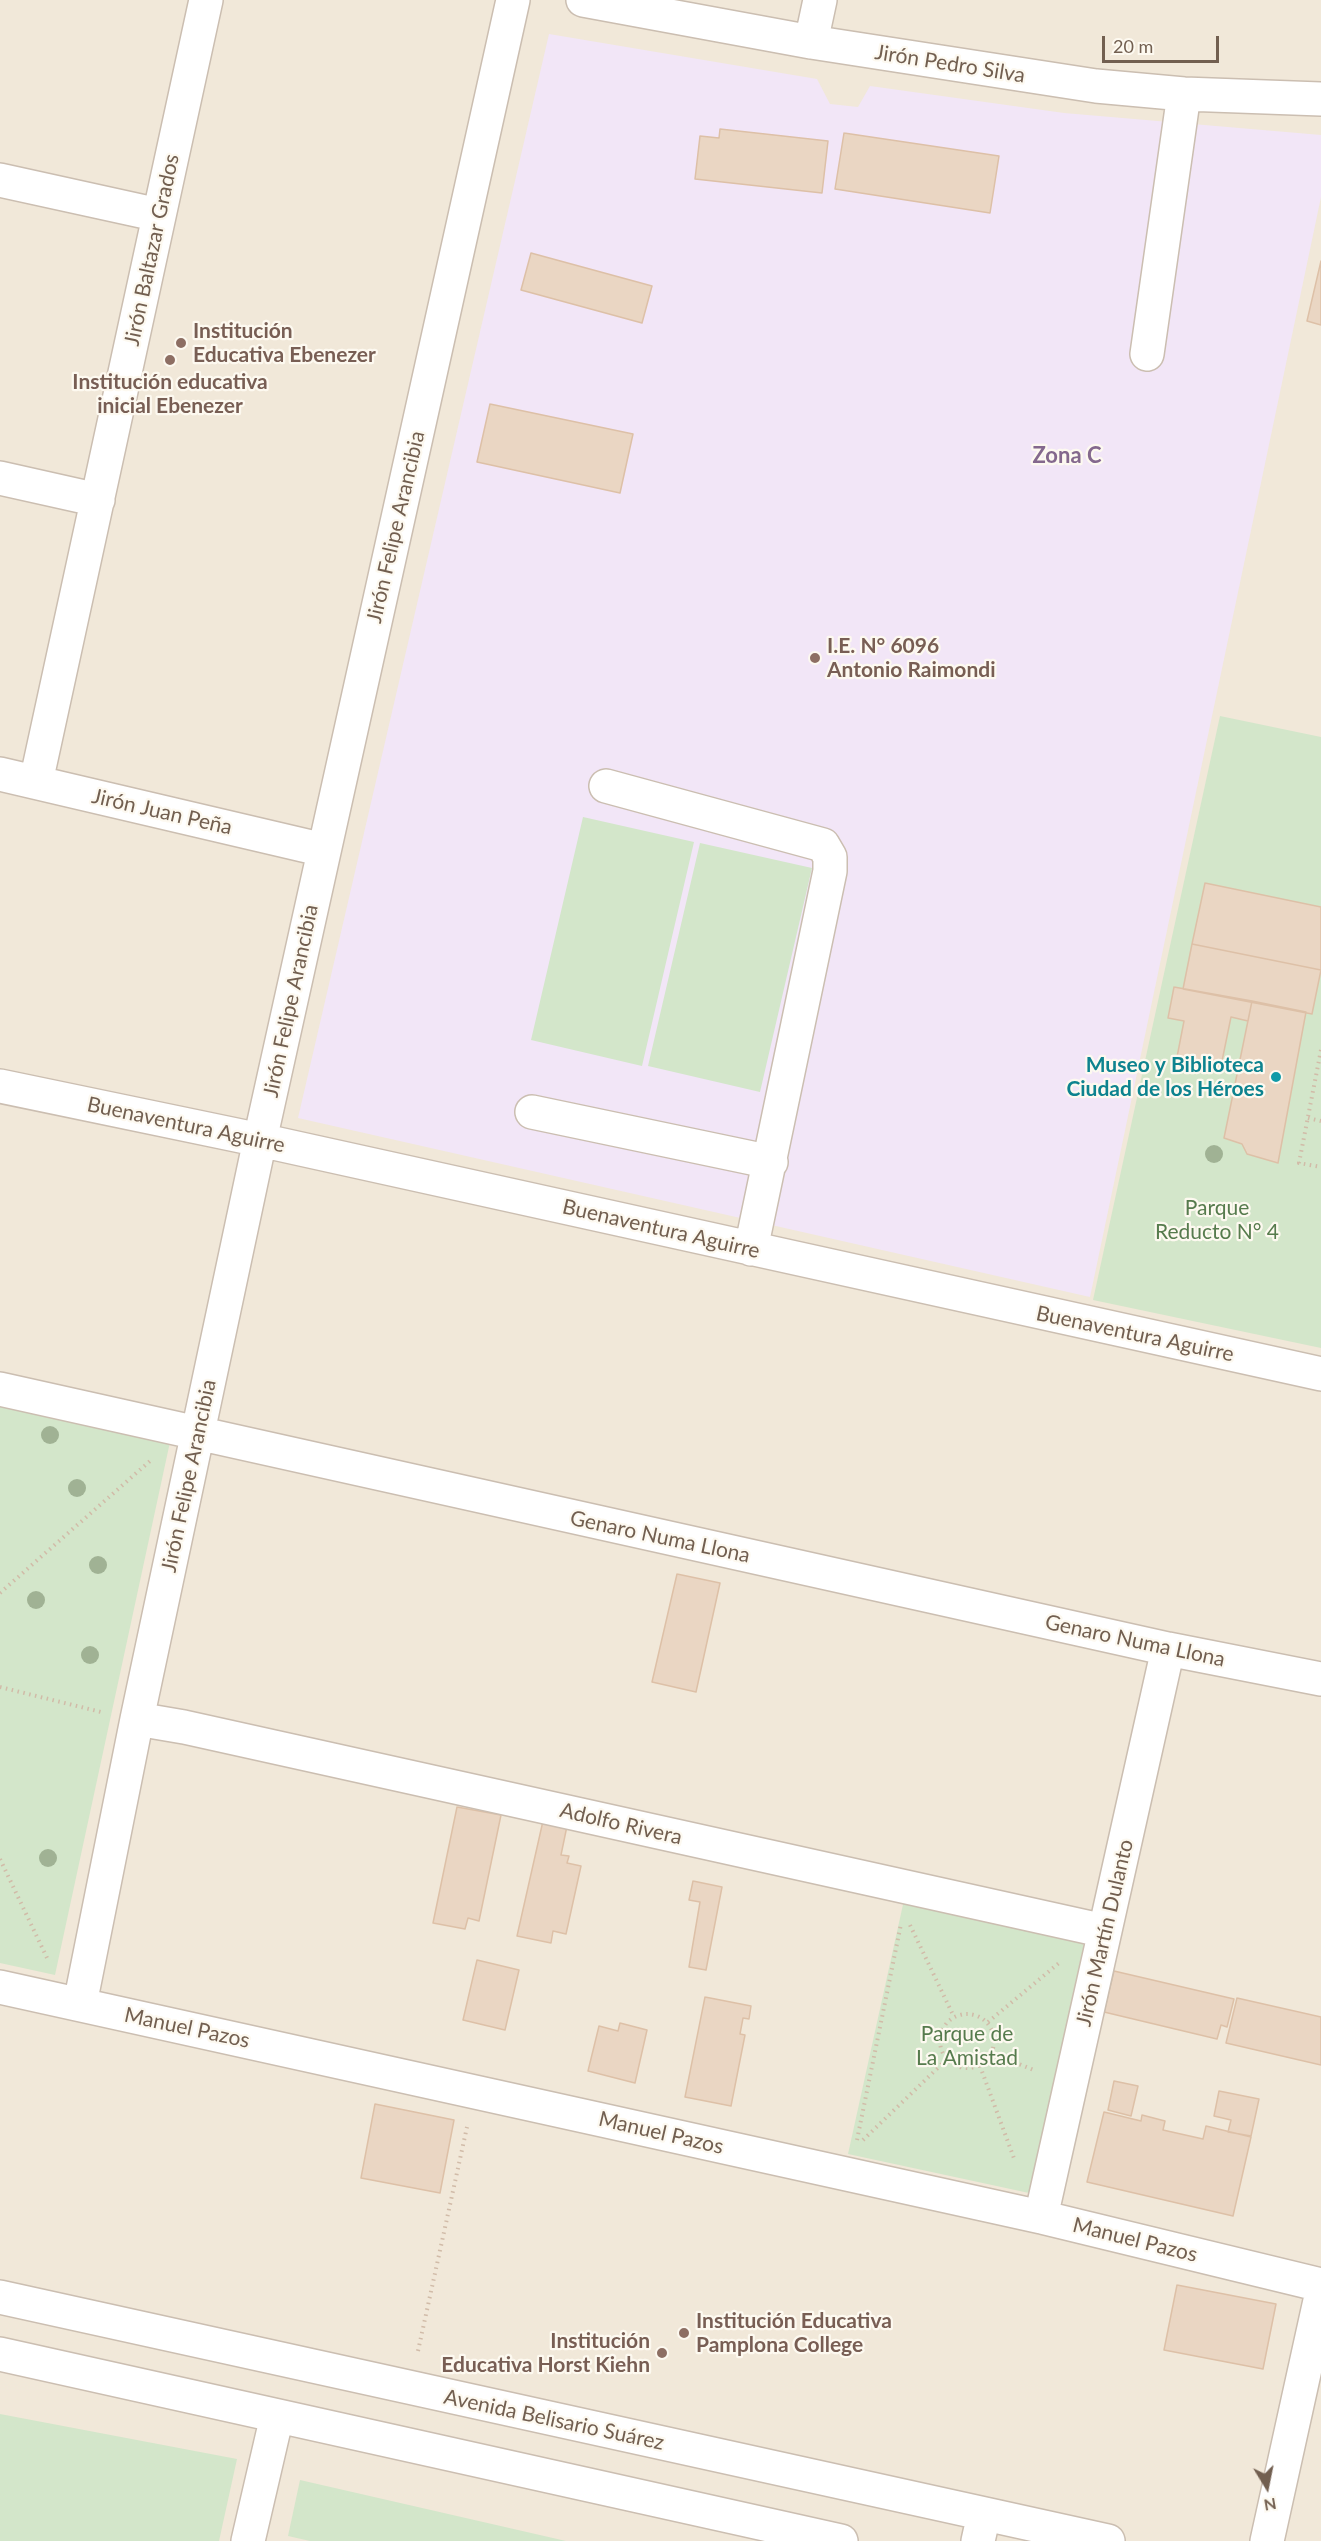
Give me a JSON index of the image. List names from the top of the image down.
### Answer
{
  "streets": {
    "street": [
      "Jirón Pedro Silva",
      "Jirón Baltazar Grados",
      "Jirón Felipe Arancibia",
      "Jirón Juan Peña",
      "Buenaventura Aguirre",
      "Genaro Numa Llona",
      "Adolfo Rivera",
      "Jirón Martín Dulanto",
      "Manuel Pazos",
      "Avenida Belisario Suárez"
    ]
  },
  "crossings": [
    ["Jirón Baltazar Grados", "Jirón Juan Peña"],
    ["Jirón Felipe Arancibia", "Jirón Juan Peña"],
    ["Jirón Felipe Arancibia", "Buenaventura Aguirre"],
    ["Jirón Felipe Arancibia", "Genaro Numa Llona"],
    ["Jirón Felipe Arancibia", "Adolfo Rivera"],
    ["Jirón Felipe Arancibia", "Manuel Pazos"],
    ["Genaro Numa Llona", "Jirón Martín Dulanto"],
    ["Adolfo Rivera", "Jirón Martín Dulanto"],
    ["Jirón Martín Dulanto", "Manuel Pazos"]
  ],
  "districts": ["Zona C"],
  "parks": ["Parque Reducto N° 4", "Parque de La Amistad"],
  "places": [
    "Institución Educativa Ebenezer",
    "Institución educativa inicial Ebenezer",
    "I.E. N° 6096 Antonio Raimondi",
    "Museo y Biblioteca Ciudad de los Héroes",
    "Institución Educativa Pamplona College",
    "Institución Educativa Horst Kiehn"
  ],
  "scale_bar": "20 m",
  "north": "bottom"
}
